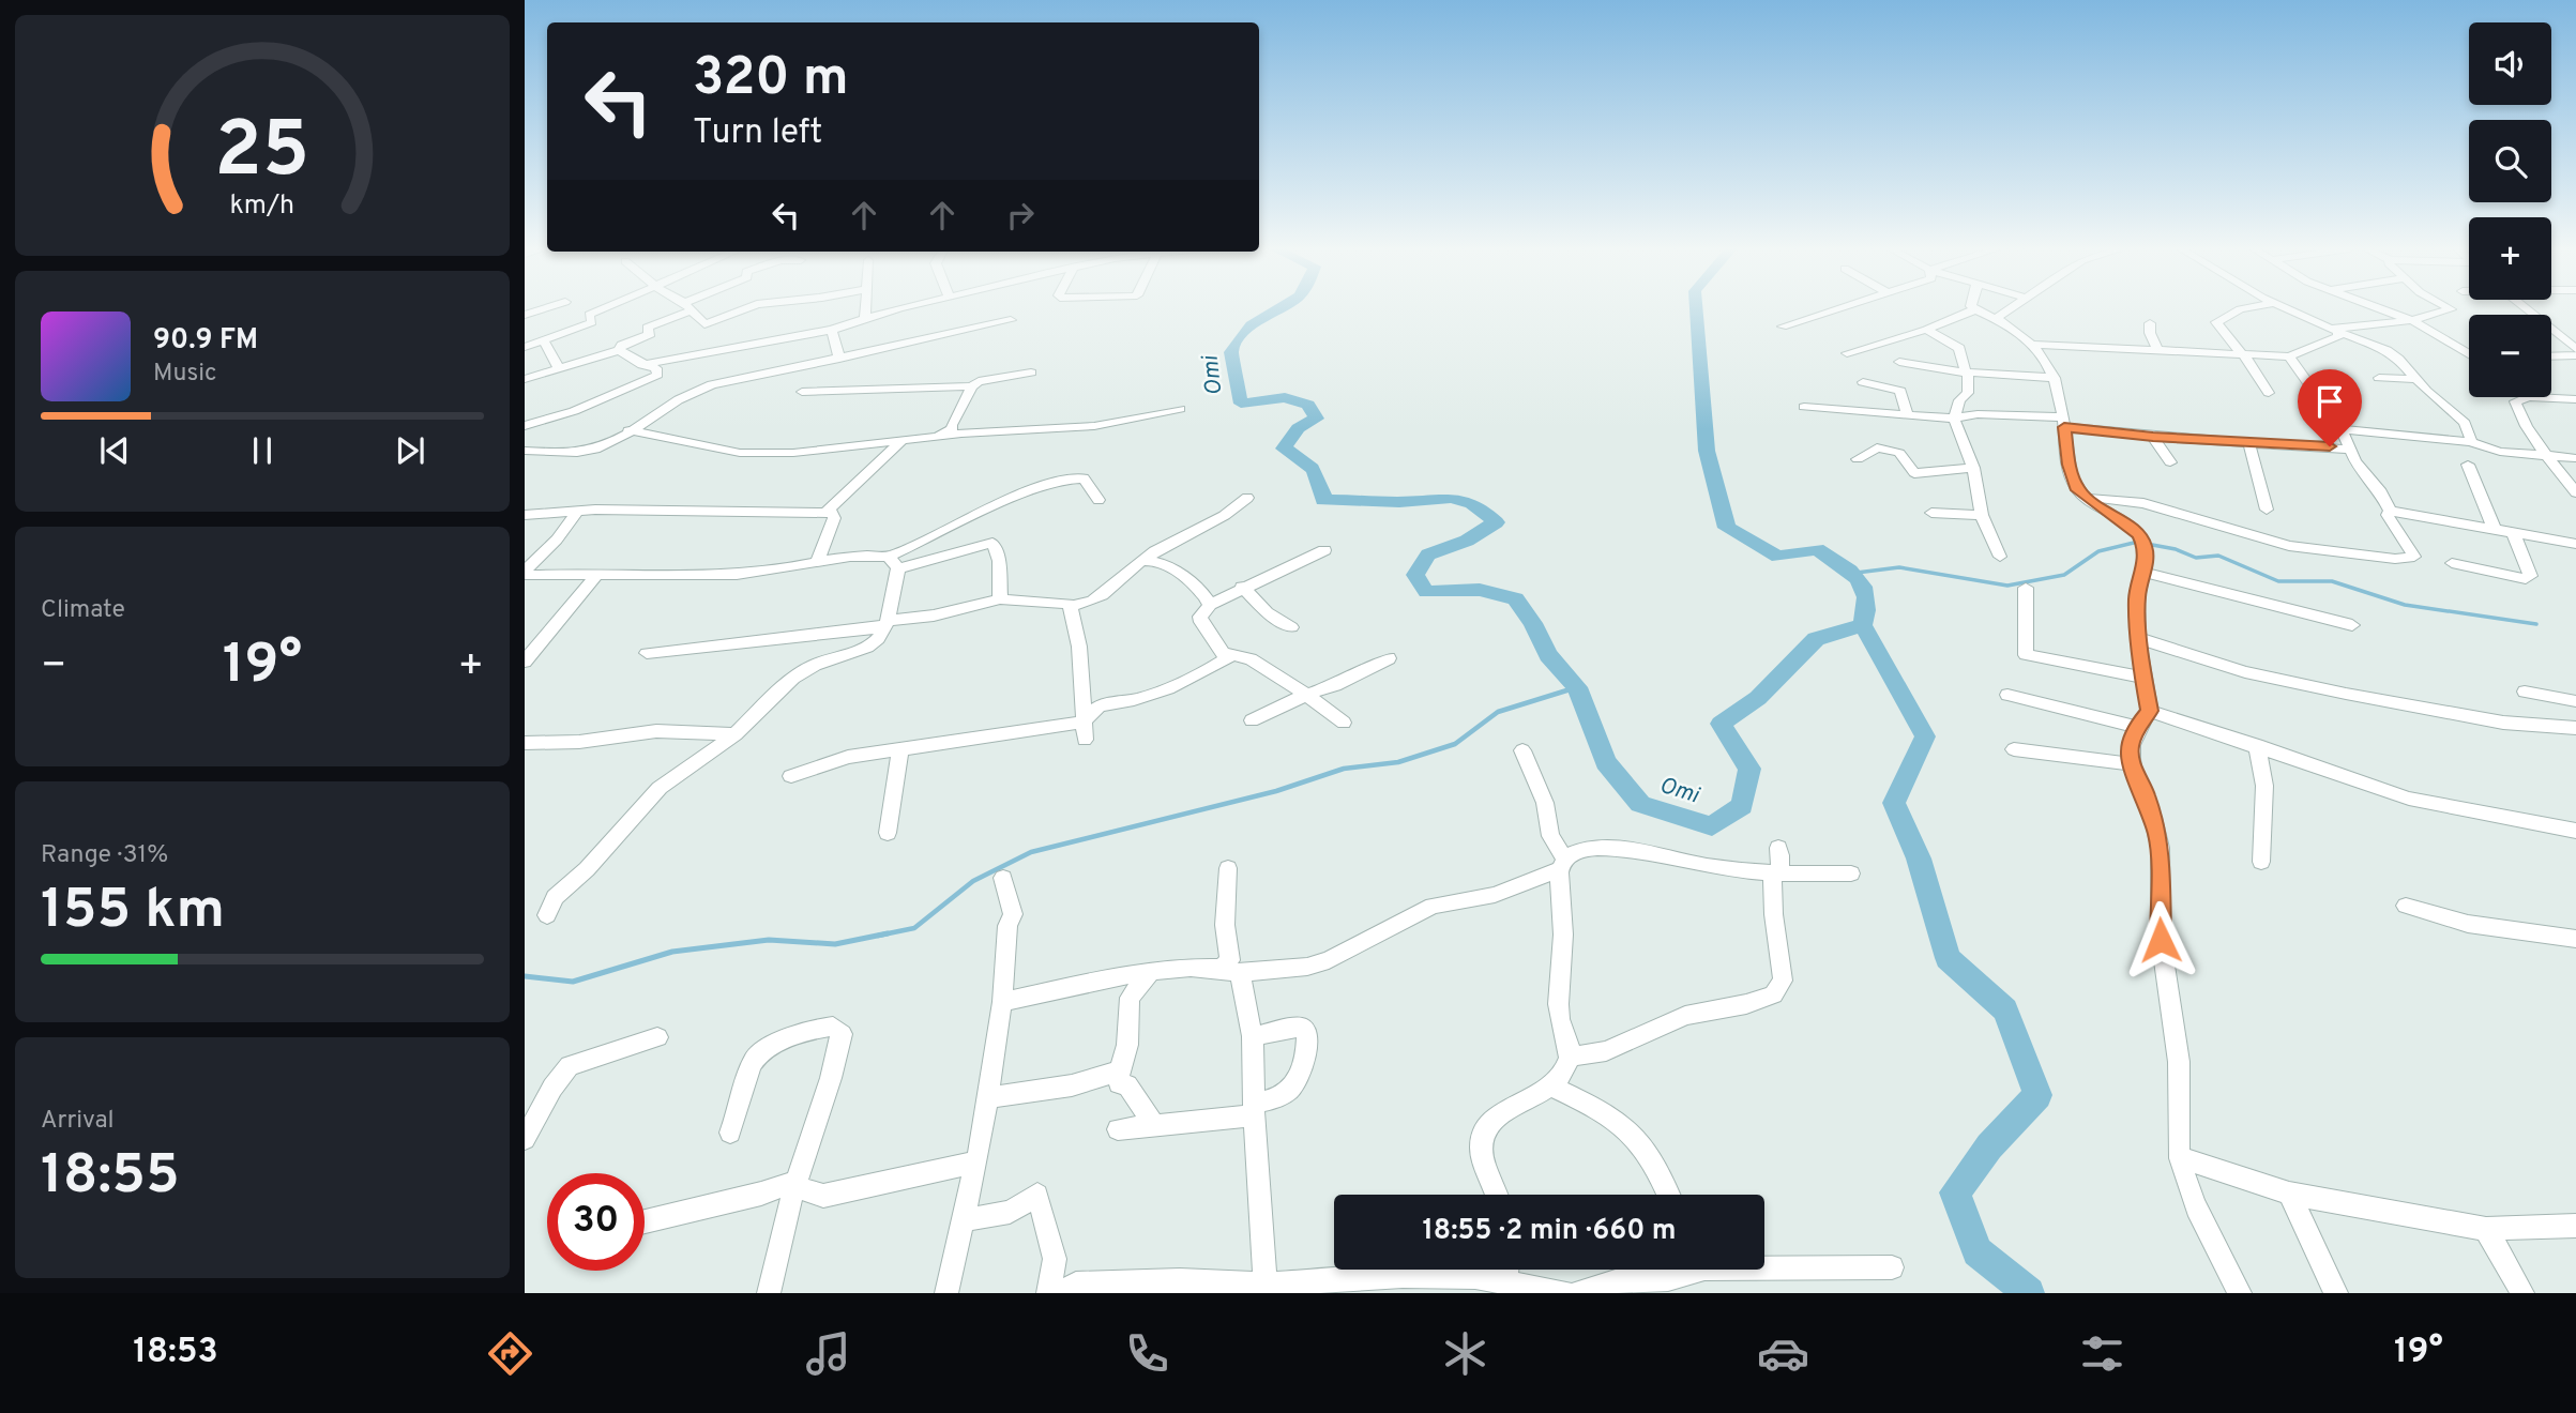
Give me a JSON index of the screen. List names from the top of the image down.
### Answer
{
  "water": ["Omi"],
  "page": {
    "map_buttons": ["+", "−"],
    "turn": ["320 m", "Turn left"],
    "song": ["90.9 FM", "Music"],
    "tile": [
      "Climate",
      ["Range · 31%", "155 km"],
      ["Arrival", "18:55"]
    ],
    "heat": ["−", "19°", "+"],
    "limit": "30",
    "trip": "18:55 · 2 min · 660 m",
    "tabs": ["18:53", "19°"],
    "gauge": ["25", "km/h"]
  }
}
